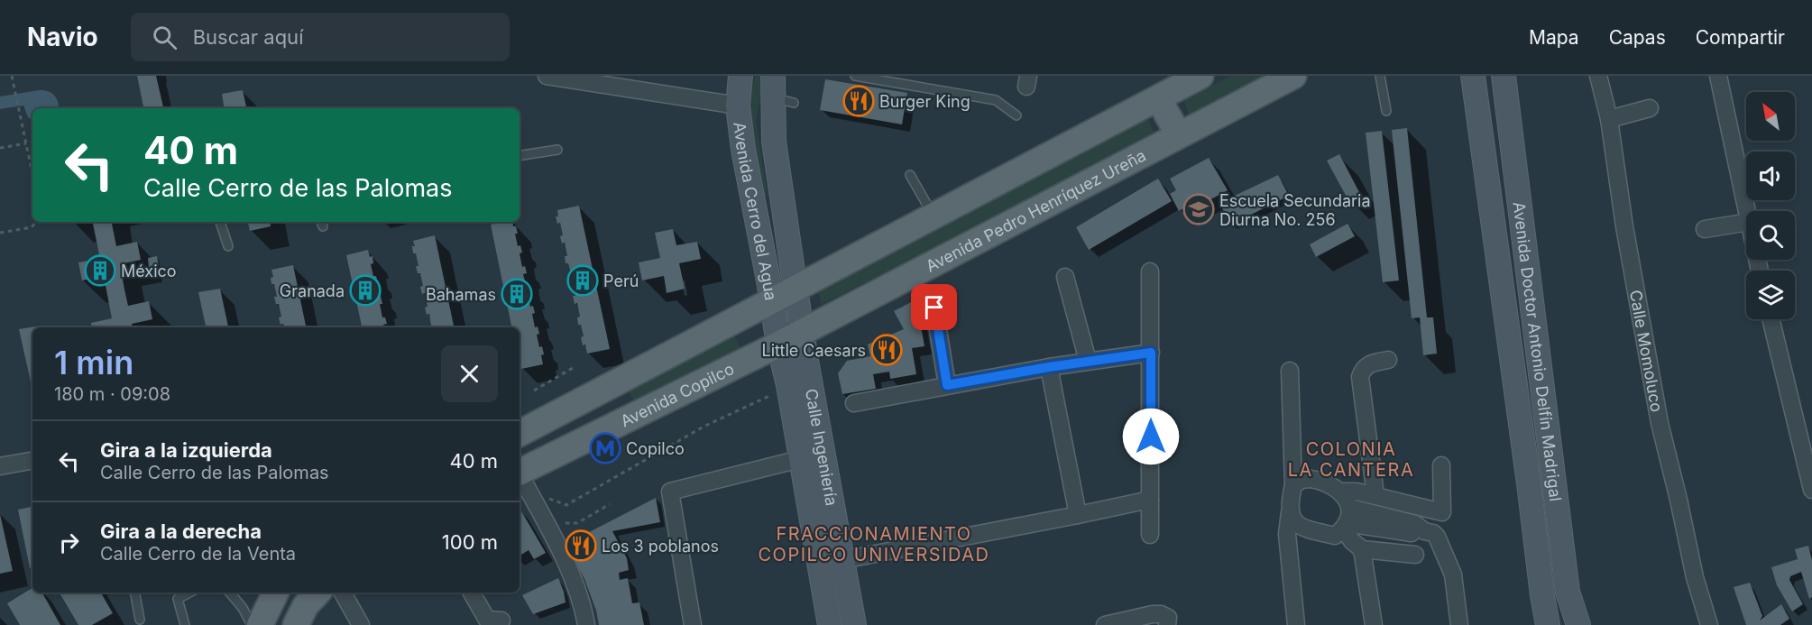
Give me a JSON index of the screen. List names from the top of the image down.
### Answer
{
  "streets": {
    "main road": ["Avenida Pedro Henríquez Ureña", "Avenida Copilco"],
    "street": [
      "Avenida Cerro del Agua",
      "Avenida Doctor Antonio Delfín Madrigal",
      "Calle Momoluco",
      "Calle Ingeniería"
    ]
  },
  "crossings": [
    ["Avenida Cerro del Agua", "Avenida Pedro Henríquez Ureña"],
    ["Avenida Cerro del Agua", "Avenida Copilco"],
    ["Avenida Cerro del Agua", "Calle Ingeniería"],
    ["Avenida Pedro Henríquez Ureña", "Avenida Copilco"],
    ["Avenida Pedro Henríquez Ureña", "Calle Ingeniería"],
    ["Avenida Copilco", "Calle Ingeniería"]
  ],
  "districts": ["COLONIA LA CANTERA", "FRACCIONAMIENTO COPILCO UNIVERSIDAD"],
  "places": {
    "restaurant": ["Burger King", "Little Caesars", "Los 3 poblanos"],
    "school or university": ["Escuela Secundaria Diurna No. 256"],
    "building": [
      "México",
      "Perú",
      "Granada",
      "Bahamas"
    ],
    "metro station": ["Copilco"]
  },
  "north": "top left",
  "page": {
    "header": "Navio",
    "search": "Buscar aquí",
    "nav": ["Mapa", "Capas", "Compartir"],
    "turn": ["40 m", "Calle Cerro de las Palomas"],
    "heading": ["1 min", "180 m · 09:08"],
    "list": [
      {
        "name": "Gira a la izquierda",
        "note": "Calle Cerro de las Palomas",
        "value": "40 m"
      },
      {
        "name": "Gira a la derecha",
        "note": "Calle Cerro de la Venta",
        "value": "100 m"
      }
    ]
  }
}
